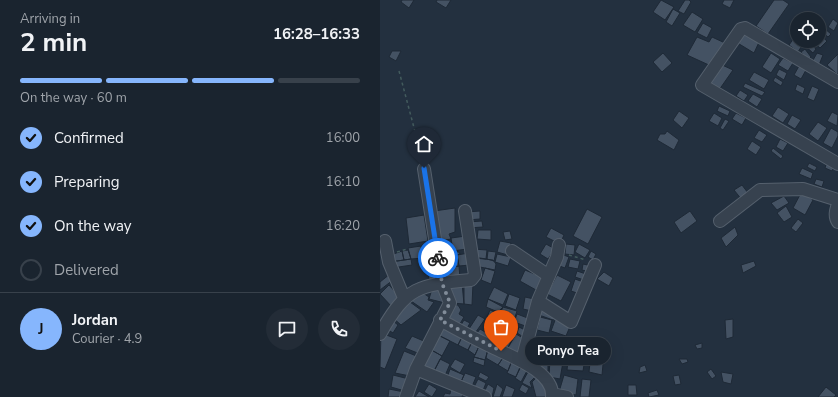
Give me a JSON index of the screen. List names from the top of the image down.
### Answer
{
  "places": ["Ponyo Tea"],
  "page": {
    "heading": ["2 min", "Arriving in", "16:28–16:33"],
    "panel": ["Jordan", "Courier · 4.9"],
    "bar": "On the way · 60 m",
    "list": [
      ["Confirmed", "16:00"],
      ["Preparing", "16:10"],
      ["On the way", "16:20"],
      "Delivered"
    ],
    "round": "J",
    "bubble": "Ponyo Tea"
  }
}
